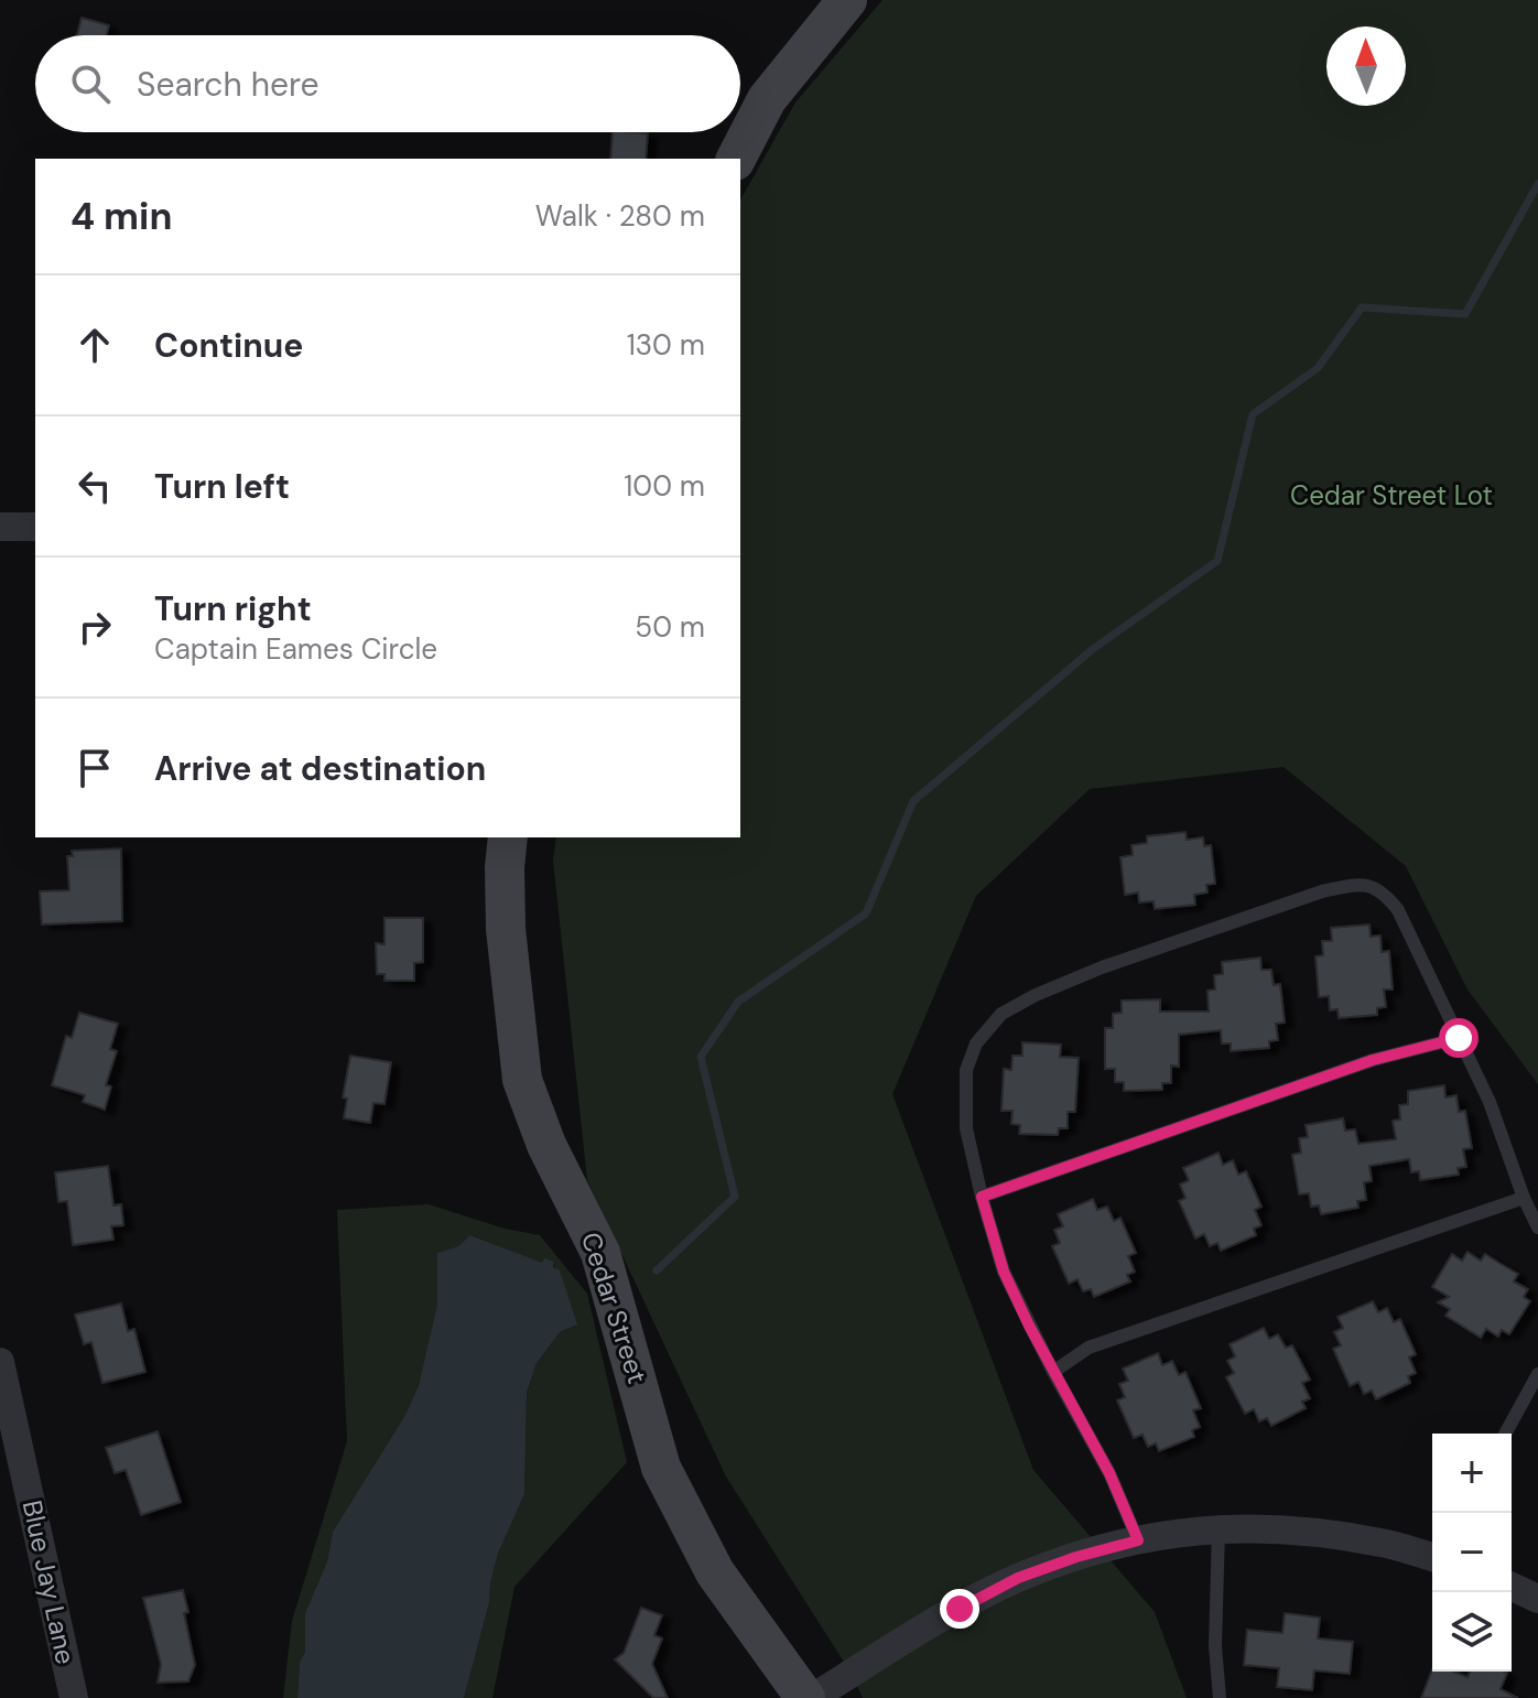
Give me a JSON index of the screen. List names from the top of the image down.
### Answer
{
  "streets": {
    "street": ["Cedar Street", "Blue Jay Lane"]
  },
  "parks": ["Cedar Street Lot"],
  "north": "top",
  "page": {
    "search": "Search here",
    "heading": ["4 min", "Walk · 280 m"],
    "list": [
      ["Continue", "130 m"],
      ["Turn left", "100 m"],
      ["Turn right", "Captain Eames Circle", "50 m"],
      "Arrive at destination"
    ],
    "map_buttons": ["+", "−"]
  }
}
